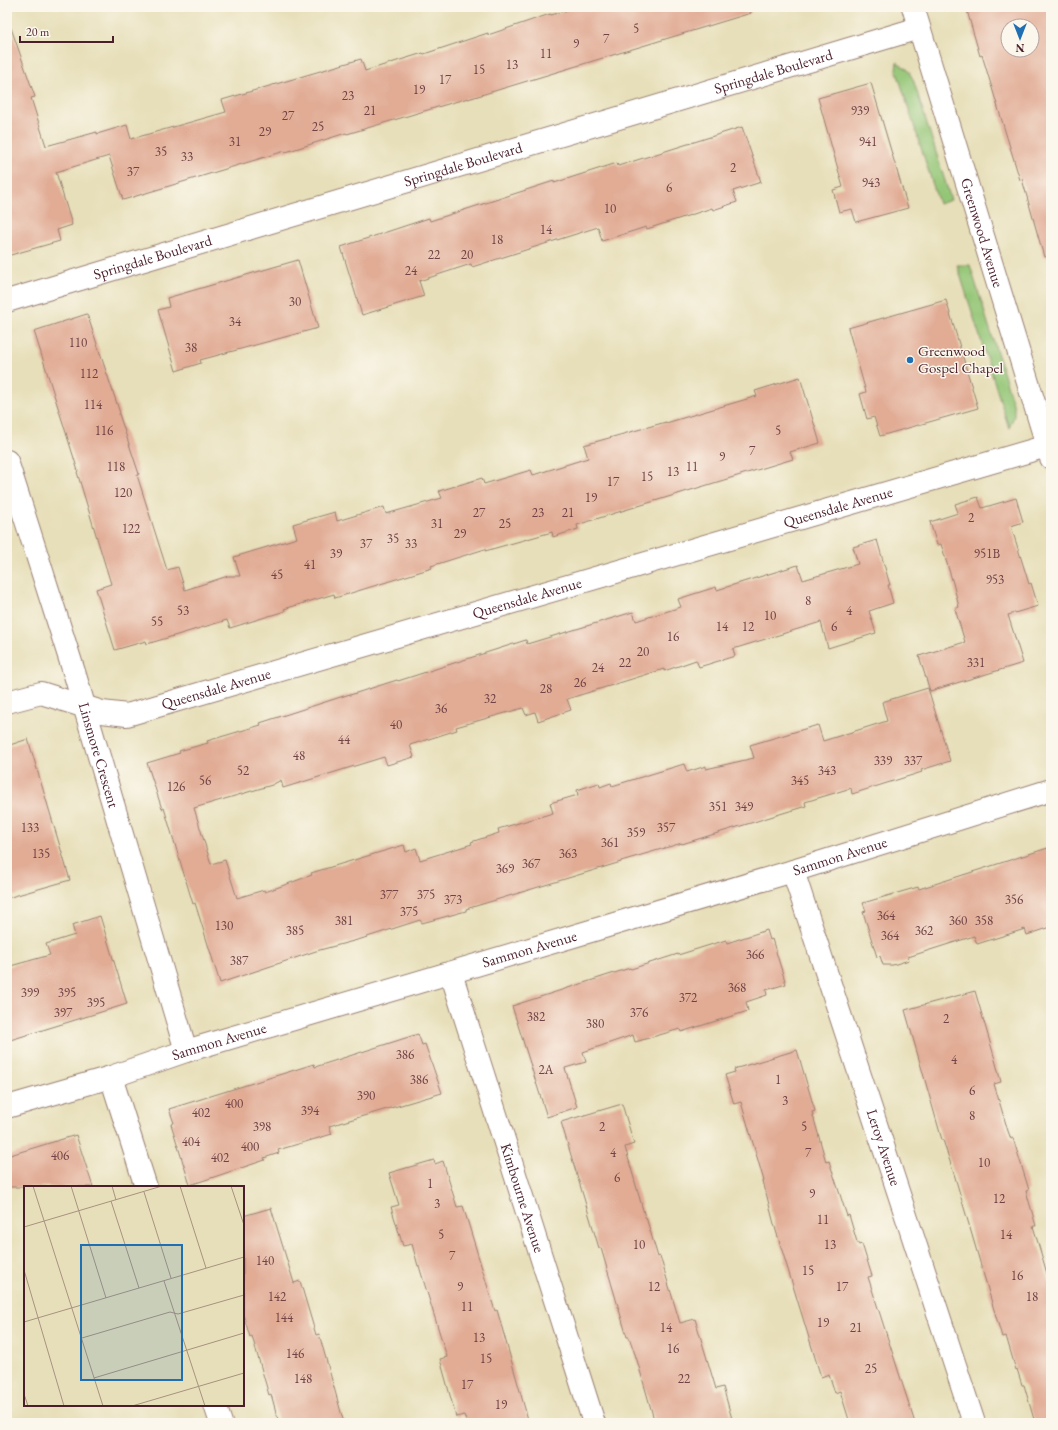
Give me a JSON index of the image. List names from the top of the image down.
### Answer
{
  "streets": {
    "street": [
      "Springdale Boulevard",
      "Greenwood Avenue",
      "Queensdale Avenue",
      "Linsmore Crescent",
      "Sammon Avenue",
      "Leroy Avenue",
      "Kimbourne Avenue"
    ]
  },
  "crossings": [
    ["Springdale Boulevard", "Greenwood Avenue"],
    ["Greenwood Avenue", "Queensdale Avenue"],
    ["Queensdale Avenue", "Linsmore Crescent"],
    ["Linsmore Crescent", "Sammon Avenue"],
    ["Sammon Avenue", "Leroy Avenue"],
    ["Sammon Avenue", "Kimbourne Avenue"]
  ],
  "places": ["Greenwood Gospel Chapel"],
  "house_numbers": [
    "5",
    "7",
    "9",
    "11",
    "13",
    "15",
    "17",
    "19",
    "23",
    "21",
    "939",
    "27",
    "25",
    "29",
    "31",
    "941",
    "35",
    "33",
    "2",
    "37",
    "943",
    "6",
    "10",
    "14",
    "18",
    "22",
    "20",
    "24",
    "30",
    "34",
    "110",
    "38",
    "112",
    "114",
    "116",
    "5",
    "7",
    "9",
    "118",
    "11",
    "13",
    "15",
    "17",
    "120",
    "19",
    "27",
    "23",
    "21",
    "2",
    "31",
    "25",
    "122",
    "29",
    "35",
    "37",
    "33",
    "39",
    "951B",
    "41",
    "45",
    "953",
    "8",
    "53",
    "4",
    "10",
    "55",
    "14",
    "12",
    "6",
    "16",
    "20",
    "22",
    "331",
    "24",
    "26",
    "28",
    "32",
    "36",
    "40",
    "44",
    "48",
    "339",
    "337",
    "52",
    "343",
    "56",
    "345",
    "126",
    "351",
    "349",
    "133",
    "357",
    "359",
    "361",
    "135",
    "363",
    "367",
    "369",
    "377",
    "375",
    "373",
    "356",
    "375",
    "364",
    "381",
    "360",
    "358",
    "130",
    "385",
    "362",
    "364",
    "366",
    "387",
    "368",
    "399",
    "395",
    "372",
    "395",
    "397",
    "376",
    "382",
    "2",
    "380",
    "386",
    "4",
    "2A",
    "386",
    "1",
    "6",
    "390",
    "3",
    "400",
    "394",
    "402",
    "8",
    "398",
    "2",
    "5",
    "404",
    "400",
    "4",
    "7",
    "406",
    "402",
    "10",
    "6",
    "1",
    "9",
    "12",
    "3",
    "11",
    "5",
    "14",
    "10",
    "13",
    "7",
    "140",
    "15",
    "16",
    "9",
    "12",
    "17",
    "142",
    "18",
    "11",
    "144",
    "19",
    "14",
    "21",
    "13",
    "16",
    "146",
    "15",
    "25",
    "148",
    "22",
    "17",
    "19"
  ],
  "scale_bar": "20 m",
  "north": "bottom"
}
